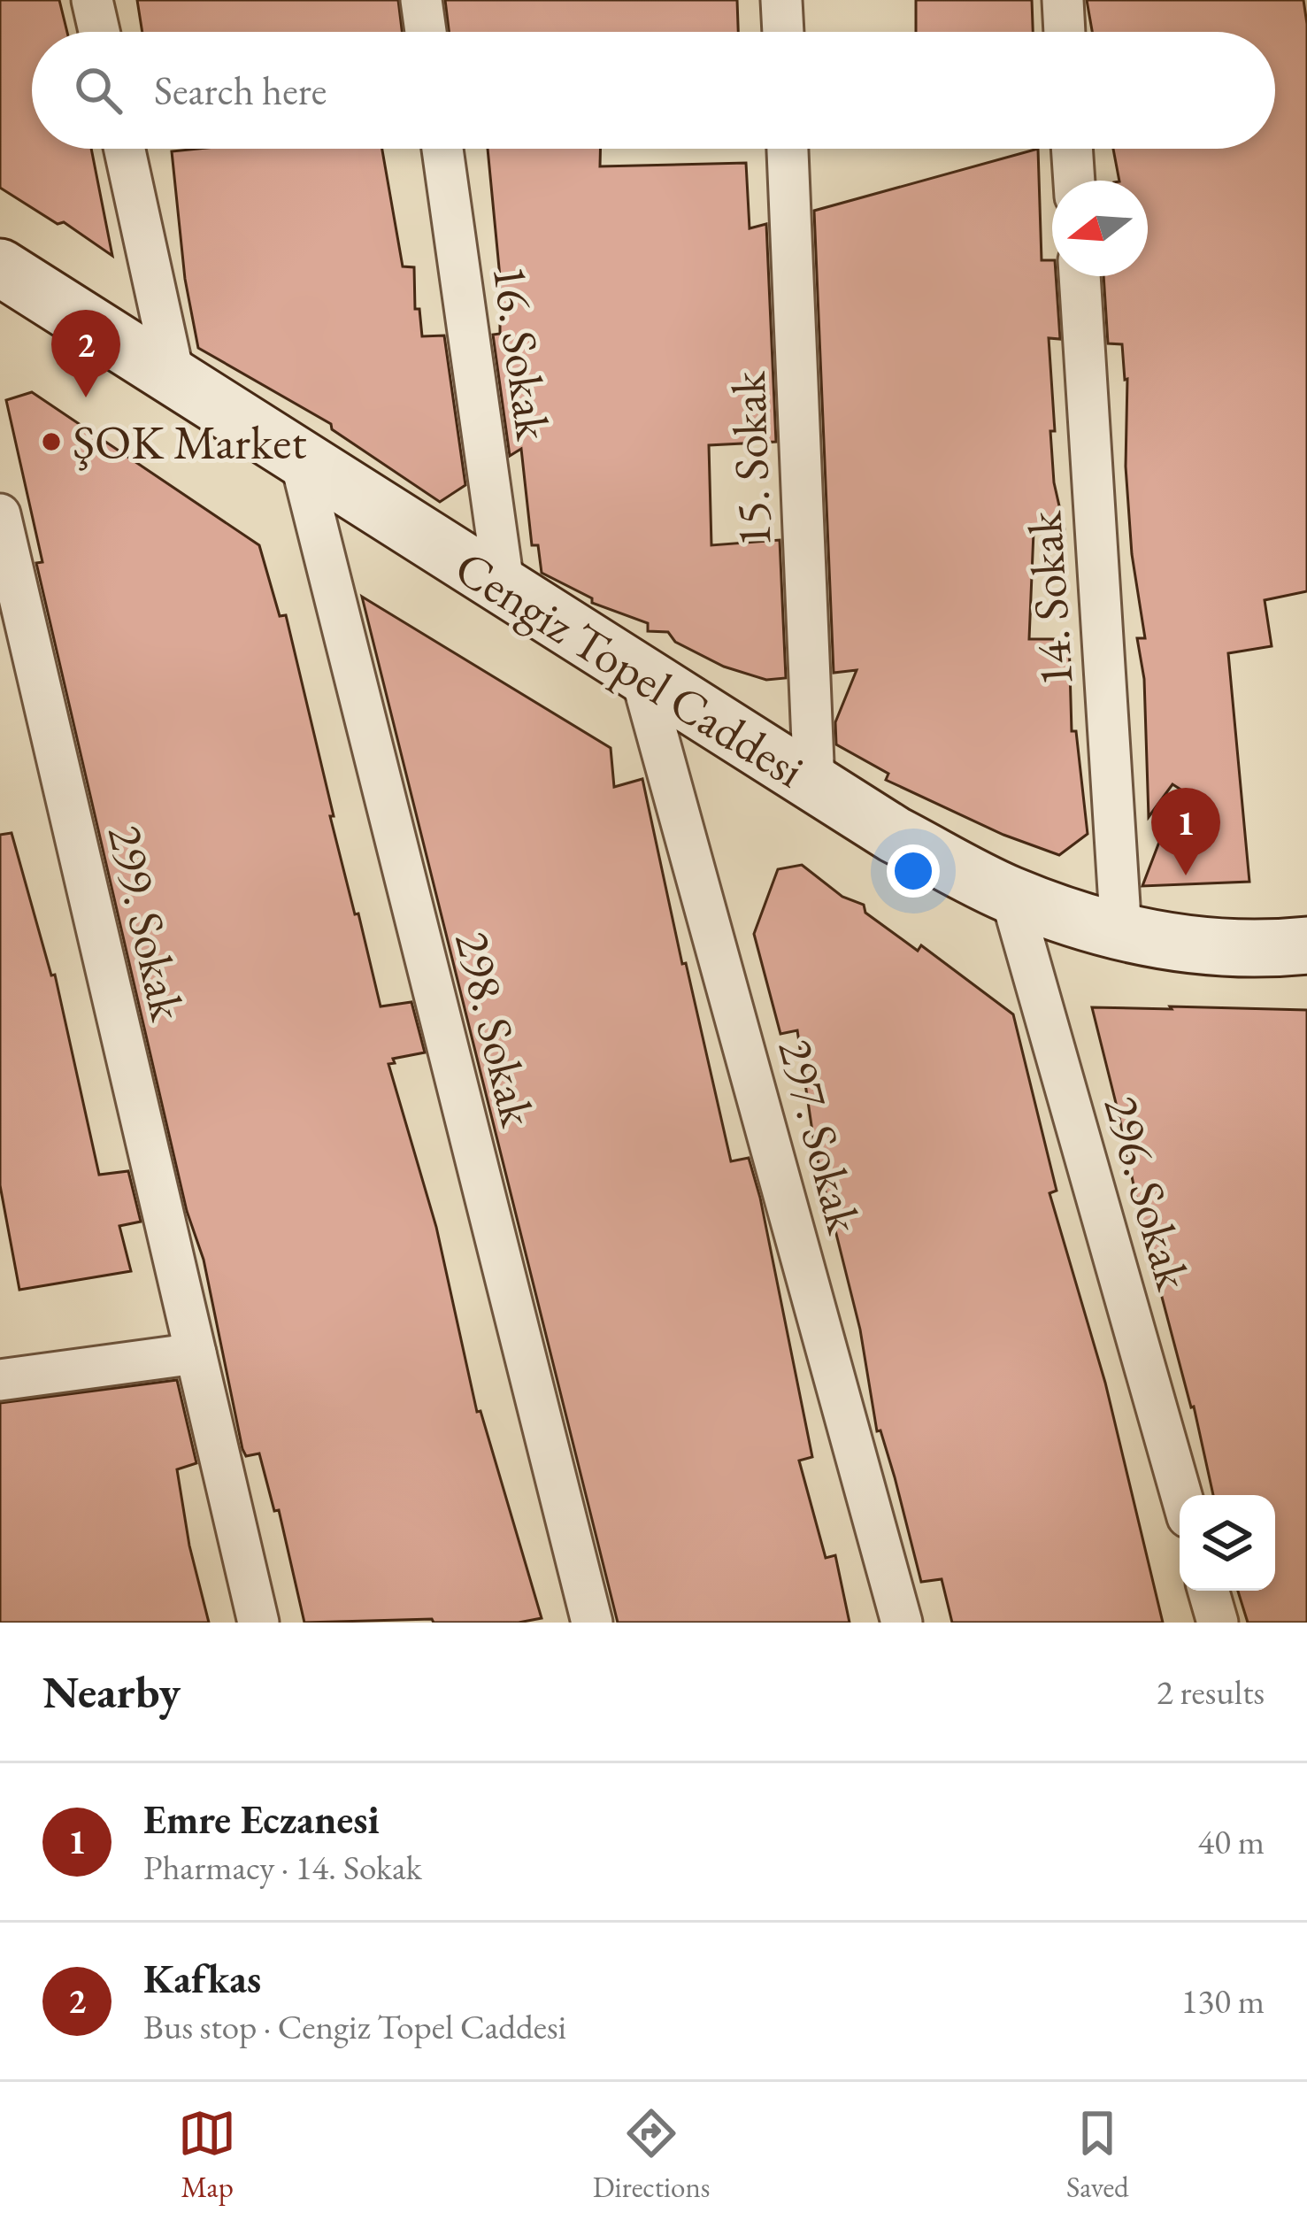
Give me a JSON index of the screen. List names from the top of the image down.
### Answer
{
  "streets": {
    "main road": ["Cengiz Topel Caddesi"],
    "street": [
      "16. Sokak",
      "15. Sokak",
      "14. Sokak",
      "299. Sokak",
      "298. Sokak",
      "297. Sokak",
      "296. Sokak"
    ]
  },
  "crossings": [
    ["16. Sokak", "Cengiz Topel Caddesi"],
    ["15. Sokak", "Cengiz Topel Caddesi"],
    ["14. Sokak", "Cengiz Topel Caddesi"],
    ["Cengiz Topel Caddesi", "298. Sokak"],
    ["Cengiz Topel Caddesi", "297. Sokak"],
    ["Cengiz Topel Caddesi", "296. Sokak"]
  ],
  "places": ["ŞOK Market"],
  "north": "left",
  "page": {
    "search": "Search here",
    "pins": ["2", "1"],
    "heading": ["Nearby", "2 results"],
    "list": [
      {
        "mark": "1",
        "name": "Emre Eczanesi",
        "note": "Pharmacy · 14. Sokak",
        "value": "40 m"
      },
      {
        "mark": "2",
        "name": "Kafkas",
        "note": "Bus stop · Cengiz Topel Caddesi",
        "value": "130 m"
      }
    ],
    "nav": ["Map", "Directions", "Saved"]
  }
}
